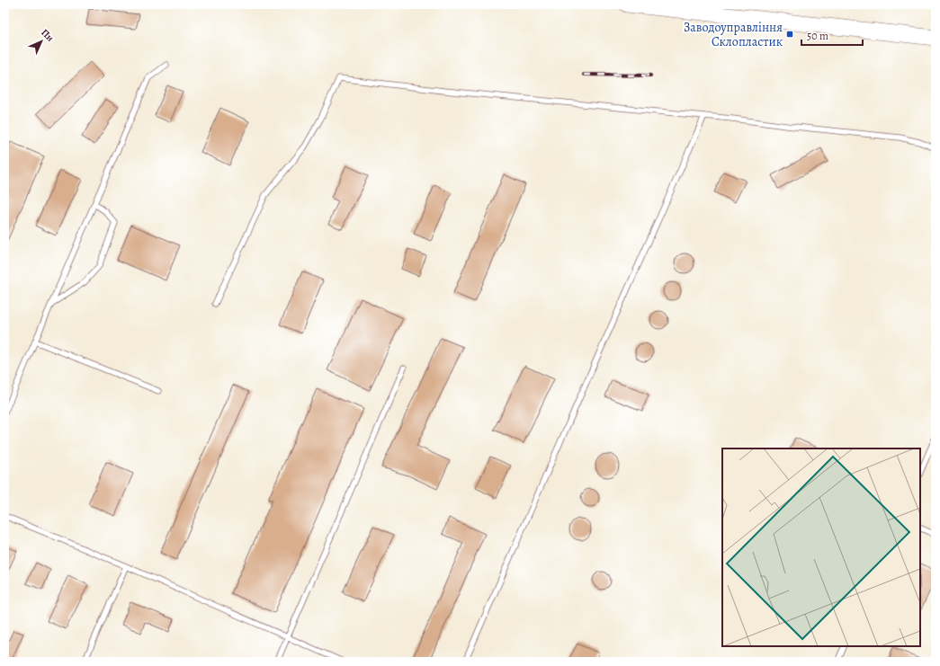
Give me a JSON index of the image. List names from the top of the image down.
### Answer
{
  "places": {
    "transit": ["Заводоуправління Склопластик"]
  },
  "scale_bar": "50 m",
  "north": "top right"
}
